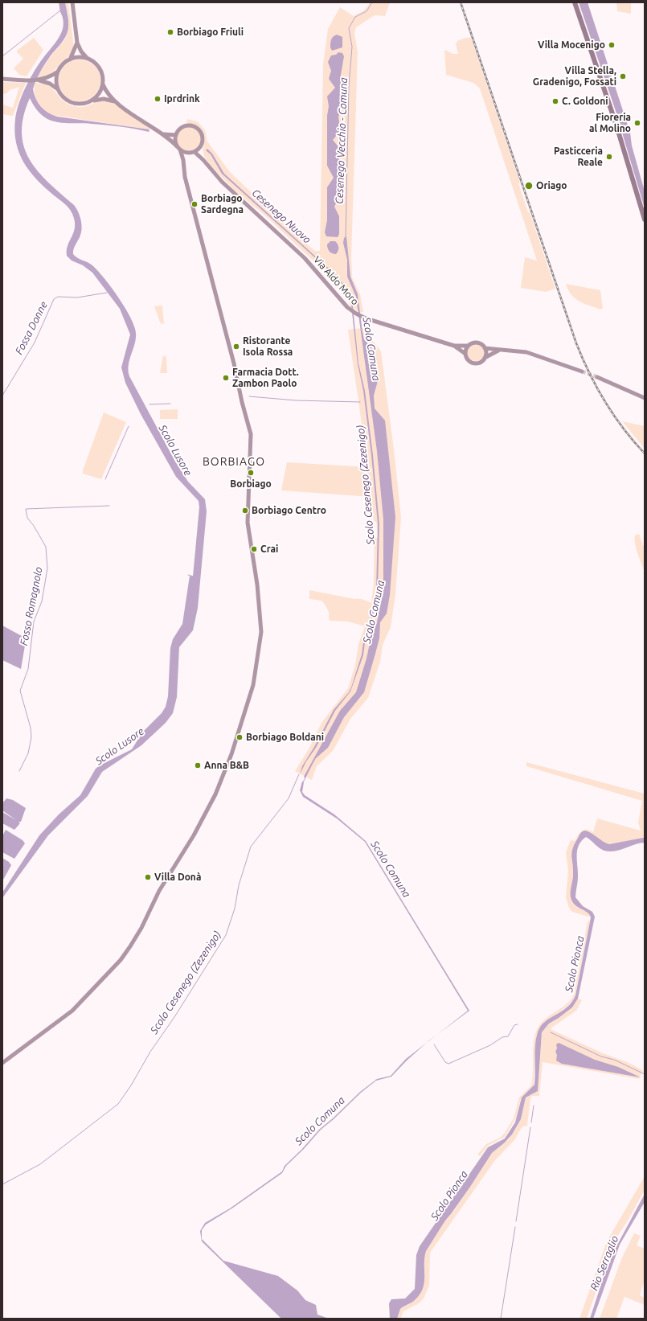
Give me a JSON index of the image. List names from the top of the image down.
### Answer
{
  "streets": {
    "main road": ["Via Aldo Moro"]
  },
  "districts": ["BORBIAGO"],
  "water": [
    "Cesenego Vecchio - Comuna",
    "Cesenego Nuovo",
    "Fossa Donne",
    "Scolo Comuna",
    "Scolo Lusore",
    "Scolo Cesenego (Zezenigo)",
    "Fosso Romagnolo",
    "Scolo Pionca",
    "Rio Serraglio"
  ],
  "places": [
    "Borbiago Friuli",
    "Villa Mocenigo",
    "Villa Stella, Gradenigo, Fossati",
    "Iprdrink",
    "C. Goldoni",
    "Fioreria al Molino",
    "Pasticceria Reale",
    "Oriago",
    "Borbiago Sardegna",
    "Ristorante Isola Rossa",
    "Farmacia Dott. Zambon Paolo",
    "Borbiago",
    "Borbiago Centro",
    "Crai",
    "Borbiago Boldani",
    "Anna B&B",
    "Villa Donà"
  ]
}
